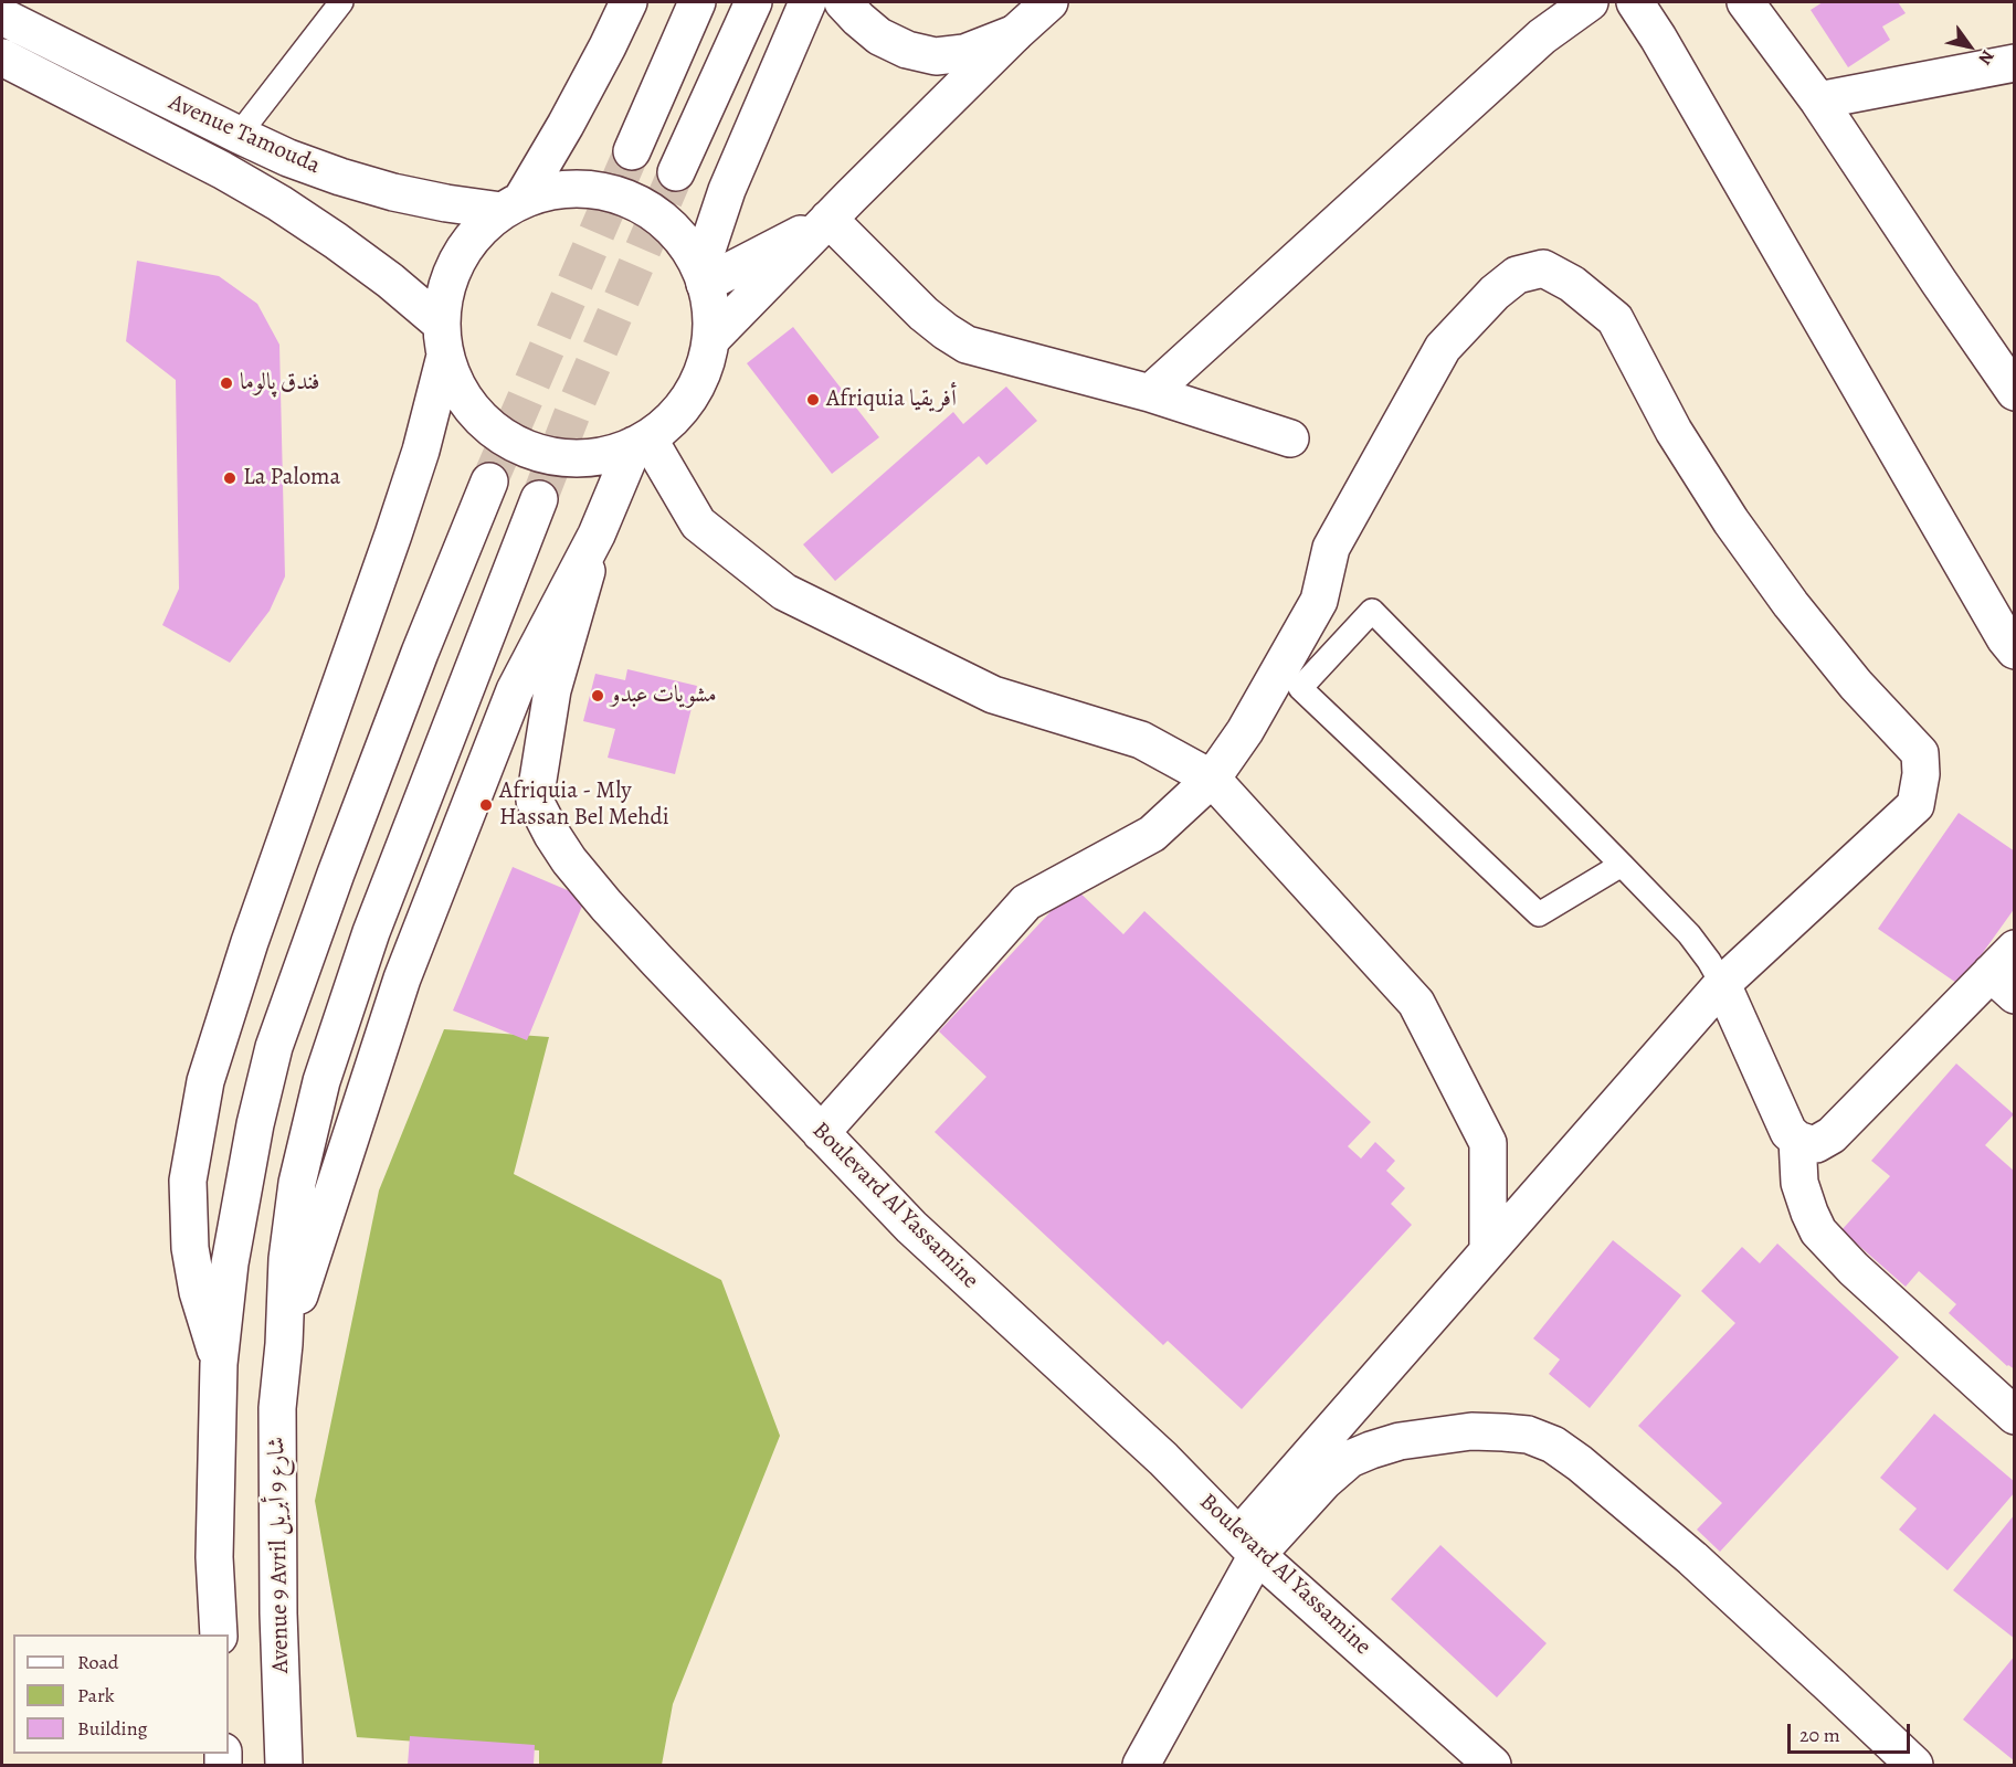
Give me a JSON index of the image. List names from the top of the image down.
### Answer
{
  "streets": {
    "main road": ["Avenue Tamouda", "Boulevard Al Yassamine", "Avenue 9 Avril شارع 9 أبريل"]
  },
  "places": [
    "فندق پالوما",
    "Afriquia أفريقيا",
    "La Paloma",
    "مشويات عبدو",
    "Afriquia - Mly Hassan Bel Mehdi"
  ],
  "legend": ["Road", "Park", "Building"],
  "scale_bar": "20 m",
  "north": "bottom right"
}
